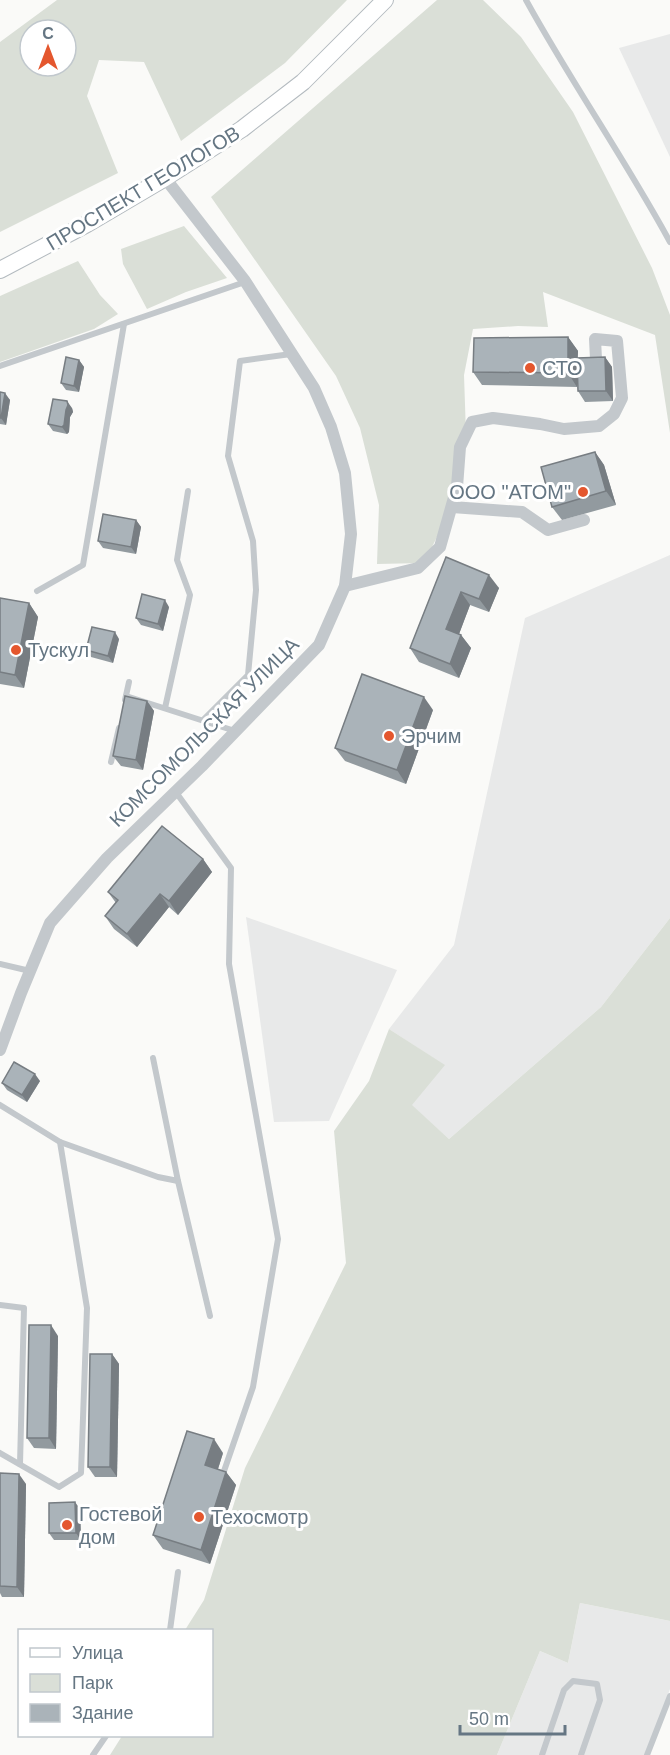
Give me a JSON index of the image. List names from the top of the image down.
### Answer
{
  "streets": {
    "main road": ["ПРОСПЕКТ ГЕОЛОГОВ"],
    "street": ["КОМСОМОЛЬСКАЯ УЛИЦА"]
  },
  "crossings": [
    ["ПРОСПЕКТ ГЕОЛОГОВ", "КОМСОМОЛЬСКАЯ УЛИЦА"]
  ],
  "places": [
    "СТО",
    "ООО \"АТОМ\"",
    "Тускул",
    "Эрчим",
    "Техосмотр",
    "Гостевой дом"
  ],
  "legend": ["Улица", "Парк", "Здание"],
  "scale_bar": "50 m",
  "north": "top"
}
